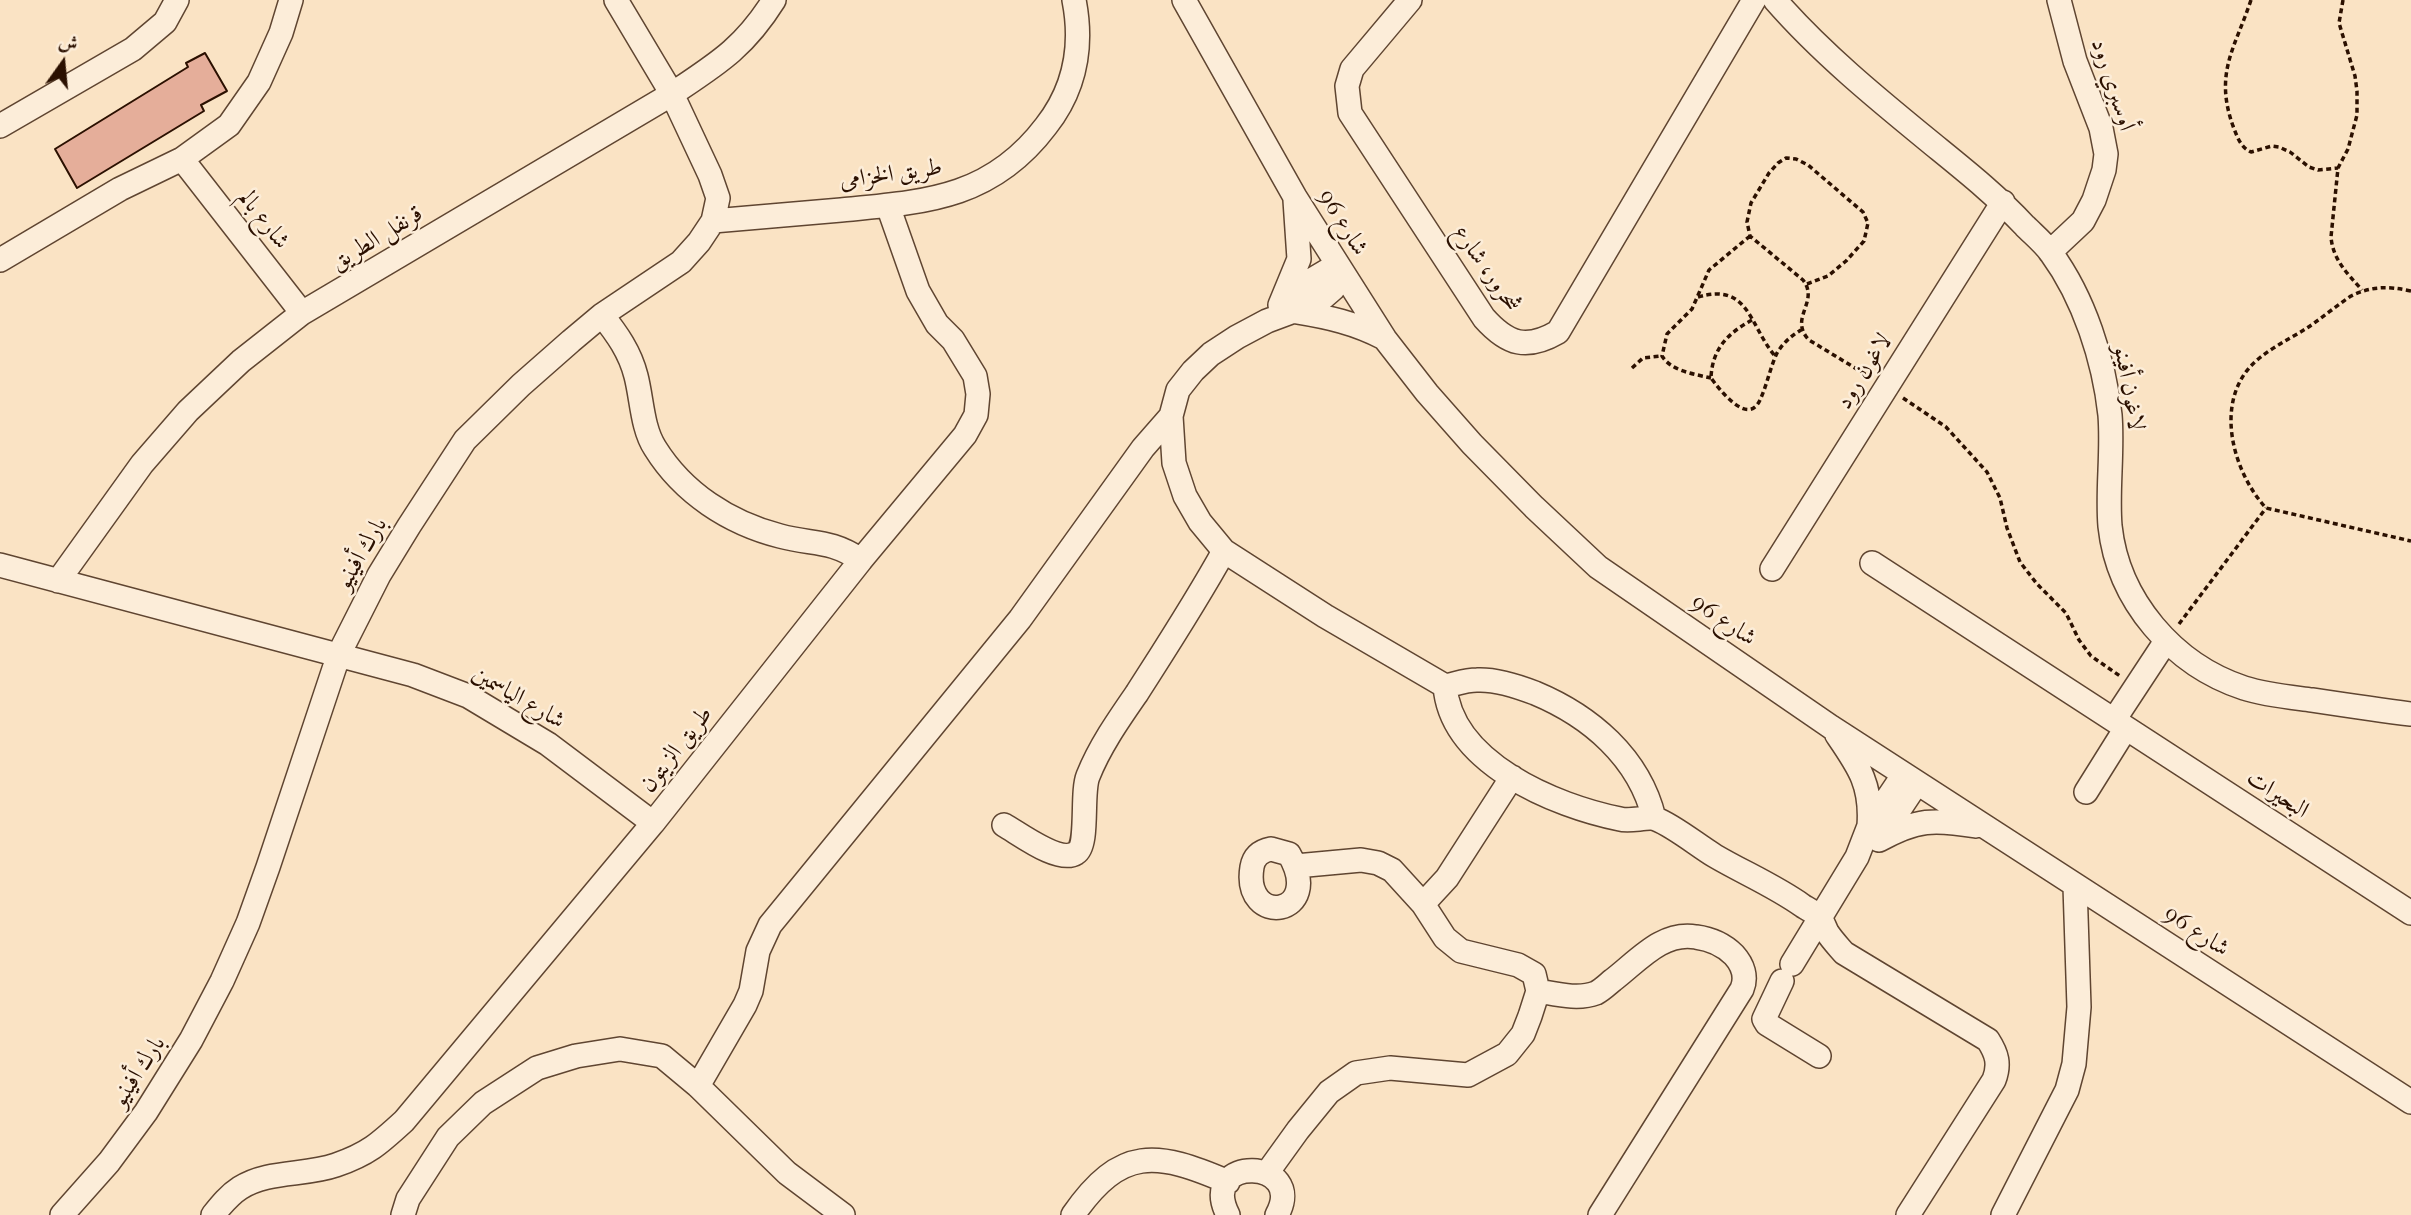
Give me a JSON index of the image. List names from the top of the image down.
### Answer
{
  "streets": {
    "street": [
      "أوسبري رود",
      "طريق الخزامى",
      "شارع بالم",
      "شارع 96",
      "قرنفل الطريق",
      "شحرور، شارع",
      "لاغون رود",
      "لاغون أفينو",
      "بارك أفينيو",
      "شارع الياسمين",
      "طريق الزيتون",
      "البحيرات"
    ]
  },
  "crossings": [
    ["أوسبري رود", "لاغون أفينو"],
    ["طريق الخزامى", "بارك أفينيو"],
    ["طريق الخزامى", "طريق الزيتون"],
    ["شارع بالم", "قرنفل الطريق"],
    ["قرنفل الطريق", "شارع الياسمين"],
    ["لاغون رود", "لاغون أفينو"],
    ["بارك أفينيو", "شارع الياسمين"],
    ["شارع الياسمين", "طريق الزيتون"]
  ],
  "north": "top"
}
